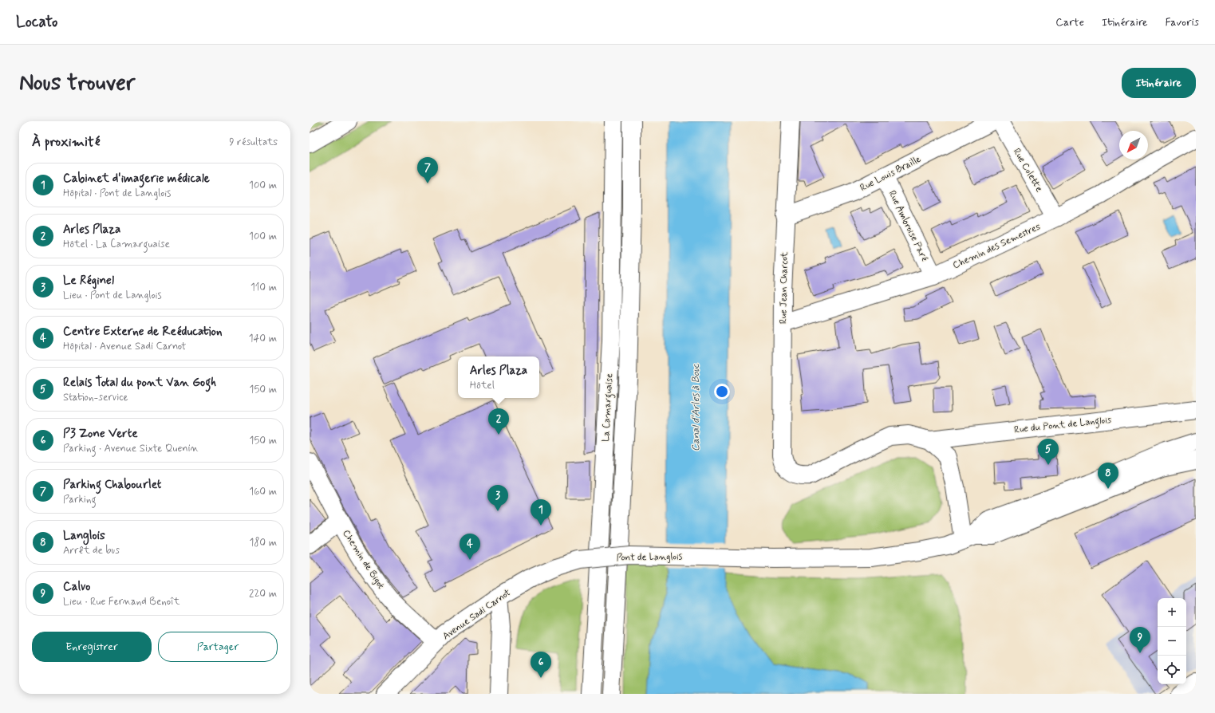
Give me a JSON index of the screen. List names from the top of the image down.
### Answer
{
  "streets": {
    "main road": [
      "Rue Colette",
      "Rue Louis Braille",
      "Rue Ambroise Paré",
      "Chemin des Semestres",
      "Rue Jean Charcot",
      "La Camarguaise",
      "Rue du Pont de Langlois",
      "Pont de Langlois",
      "Chemin de Bigot",
      "Avenue Sadi Carnot"
    ]
  },
  "crossings": [
    ["Rue Colette", "Chemin des Semestres"],
    ["Rue Louis Braille", "Rue Ambroise Paré"],
    ["Rue Louis Braille", "Rue Jean Charcot"],
    ["Rue Ambroise Paré", "Chemin des Semestres"],
    ["Chemin des Semestres", "Rue Jean Charcot"],
    ["Rue Jean Charcot", "Rue du Pont de Langlois"],
    ["Rue du Pont de Langlois", "Pont de Langlois"],
    ["Pont de Langlois", "Avenue Sadi Carnot"],
    ["Chemin de Bigot", "Avenue Sadi Carnot"]
  ],
  "water": ["Canal d'Arles à Bouc"],
  "north": "bottom left",
  "page": {
    "header": "Locato",
    "nav": ["Carte", "Itinéraire", "Favoris"],
    "buttons": [
      "Itinéraire",
      ["Enregistrer", "Partager"]
    ],
    "title": "Nous trouver",
    "heading": ["À proximité", "9 résultats"],
    "pins": [
      "7",
      "2",
      "5",
      "8",
      "3",
      "1",
      "4",
      "9",
      "6"
    ],
    "list": [
      {
        "mark": "1",
        "name": "Cabinet d'imagerie médicale",
        "note": "Hôpital · Pont de Langlois",
        "value": "100 m"
      },
      {
        "mark": "2",
        "name": "Arles Plaza",
        "note": "Hôtel · La Camarguaise",
        "value": "100 m"
      },
      {
        "mark": "3",
        "name": "Le Réginel",
        "note": "Lieu · Pont de Langlois",
        "value": "110 m"
      },
      {
        "mark": "4",
        "name": "Centre Externe de Reéducation",
        "note": "Hôpital · Avenue Sadi Carnot",
        "value": "140 m"
      },
      {
        "mark": "5",
        "name": "Relais Total du pont Van Gogh",
        "note": "Station-service",
        "value": "150 m"
      },
      {
        "mark": "6",
        "name": "P3 Zone Verte",
        "note": "Parking · Avenue Sixte Quenin",
        "value": "150 m"
      },
      {
        "mark": "7",
        "name": "Parking Chabourlet",
        "note": "Parking",
        "value": "160 m"
      },
      {
        "mark": "8",
        "name": "Langlois",
        "note": "Arrêt de bus",
        "value": "180 m"
      },
      {
        "mark": "9",
        "name": "Calvo",
        "note": "Lieu · Rue Fernand Benoît",
        "value": "220 m"
      }
    ],
    "popup": ["Arles Plaza", "Hôtel"],
    "map_buttons": ["+", "−"]
  }
}
